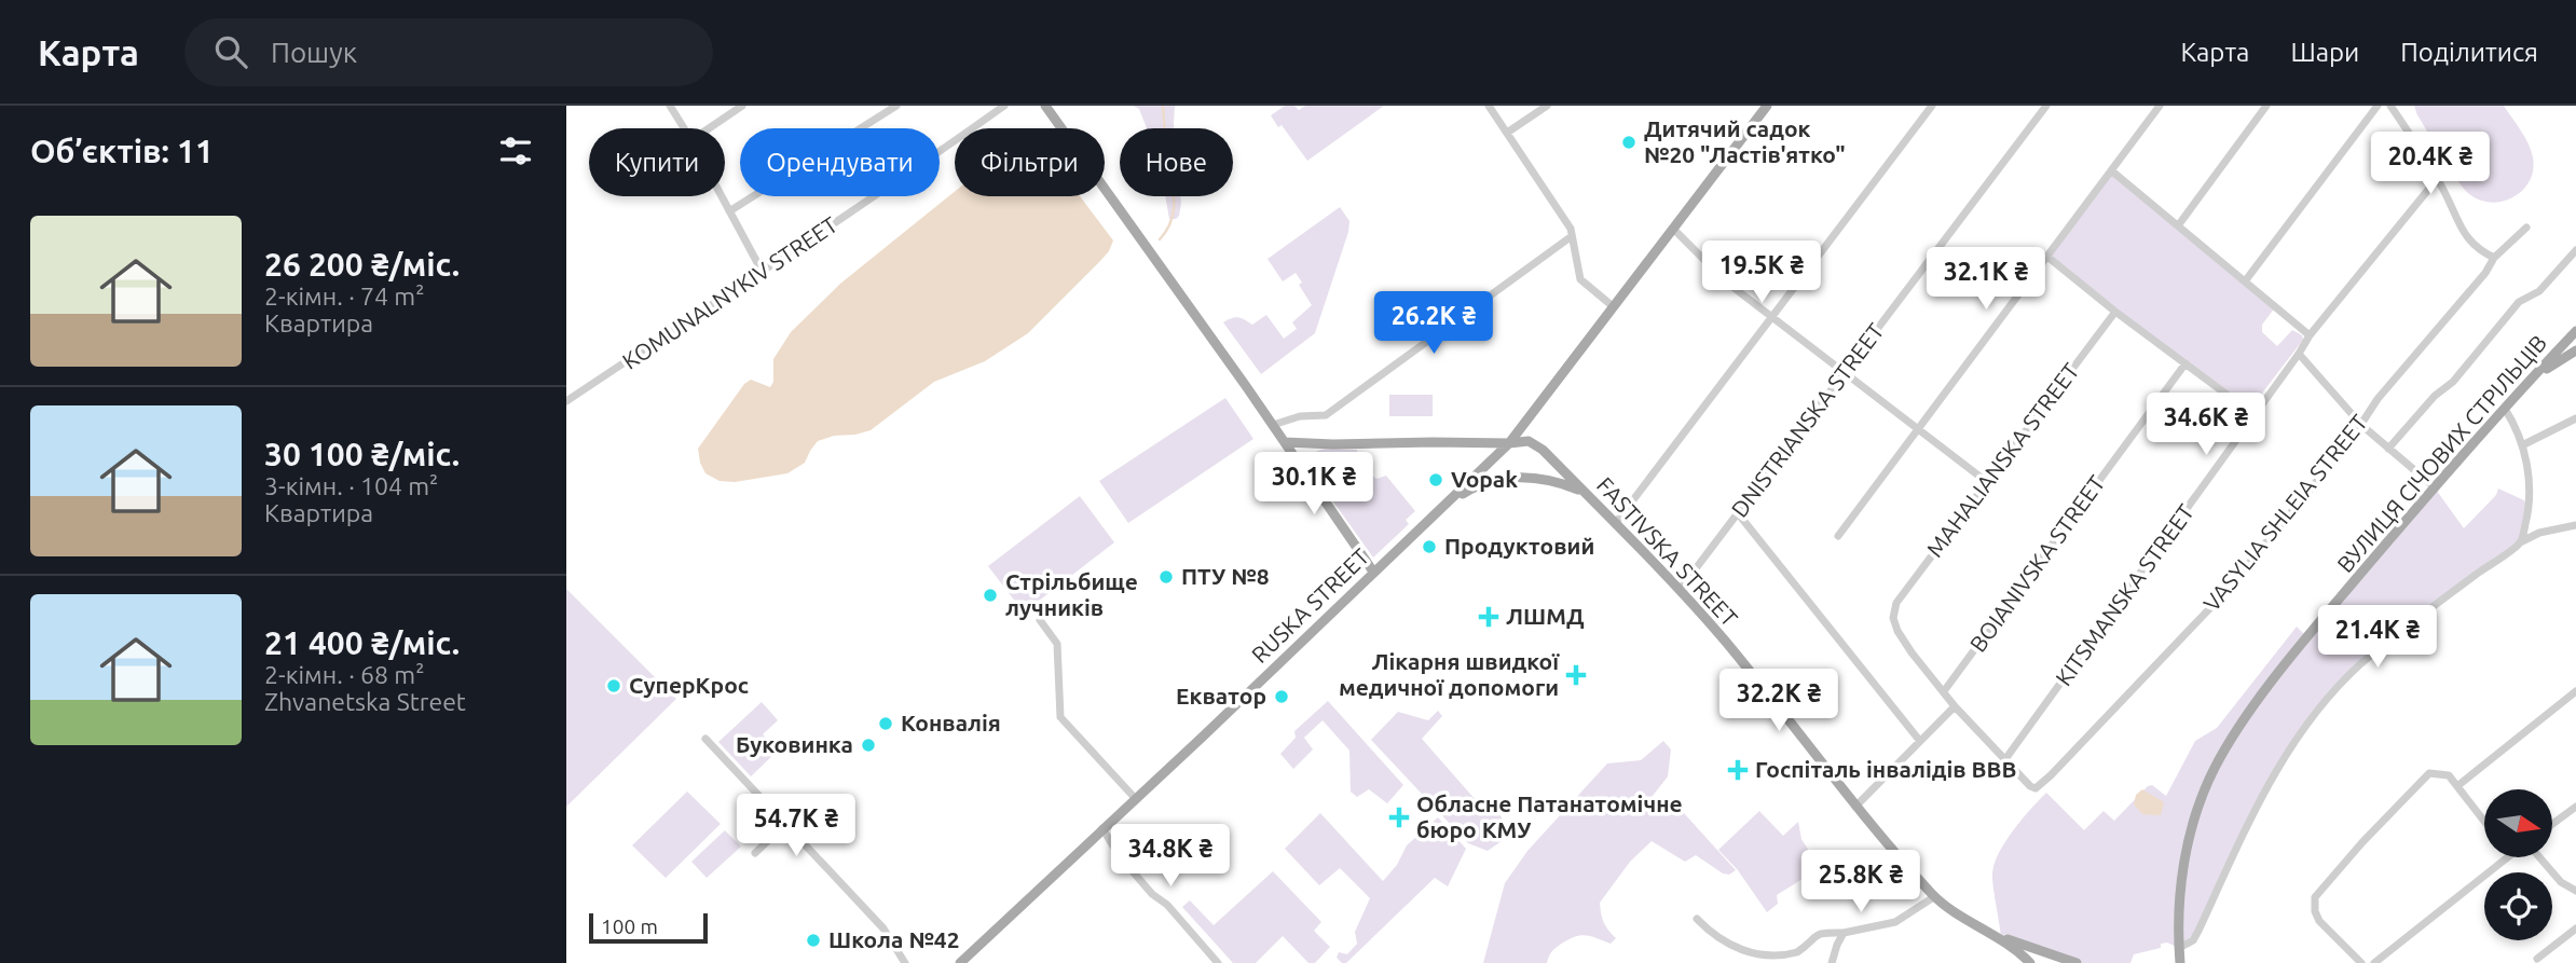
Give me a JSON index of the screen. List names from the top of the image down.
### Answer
{
  "streets": {
    "main road": ["ВУЛИЦЯ СІЧОВИХ СТРІЛЬЦІВ", "FASTIVSKA STREET", "RUSKA STREET"],
    "street": [
      "KOMUNALNYKIV STREET",
      "DNISTRIANSKA STREET",
      "MAHALIANSKA STREET",
      "VASYLIA SHLEIA STREET",
      "BOIANIVSKA STREET",
      "KITSMANSKA STREET"
    ]
  },
  "crossings": [
    ["DNISTRIANSKA STREET", "FASTIVSKA STREET"],
    ["MAHALIANSKA STREET", "BOIANIVSKA STREET"],
    ["VASYLIA SHLEIA STREET", "KITSMANSKA STREET"],
    ["FASTIVSKA STREET", "RUSKA STREET"]
  ],
  "places": {
    "other": [
      "Дитячий садок №20 \"Ластів'ятко\"",
      "Vopak",
      "Продуктовий",
      "ПТУ №8",
      "Стрільбище лучників",
      "СуперКрос",
      "Екватор",
      "Конвалія",
      "Буковинка",
      "Школа №42"
    ],
    "health": [
      "ЛШМД",
      "Лікарня швидкої медичної допомоги",
      "Госпіталь інвалідів ВВВ",
      "Обласне Патанатомічне бюро КМУ"
    ]
  },
  "scale_bar": "100 m",
  "north": "right",
  "page": {
    "header": "Карта",
    "search": "Пошук",
    "nav": ["Карта", "Шари", "Поділитися"],
    "heading": "Об’єктів: 11",
    "chip": [
      "Купити",
      "Орендувати",
      "Фільтри",
      "Нове"
    ],
    "price": [
      "20.4K ₴",
      "19.5K ₴",
      "32.1K ₴",
      "26.2K ₴",
      "34.6K ₴",
      "30.1K ₴",
      "21.4K ₴",
      "32.2K ₴",
      "54.7K ₴",
      "34.8K ₴",
      "25.8K ₴"
    ],
    "list": [
      {
        "name": "26 200 ₴/міс.",
        "note": "2-кімн. · 74 m² · Квартира"
      },
      {
        "name": "30 100 ₴/міс.",
        "note": "3-кімн. · 104 m² · Квартира"
      },
      {
        "name": "21 400 ₴/міс.",
        "note": "2-кімн. · 68 m² · Zhvanetska Street"
      }
    ],
    "scale": "100 m"
  }
}
